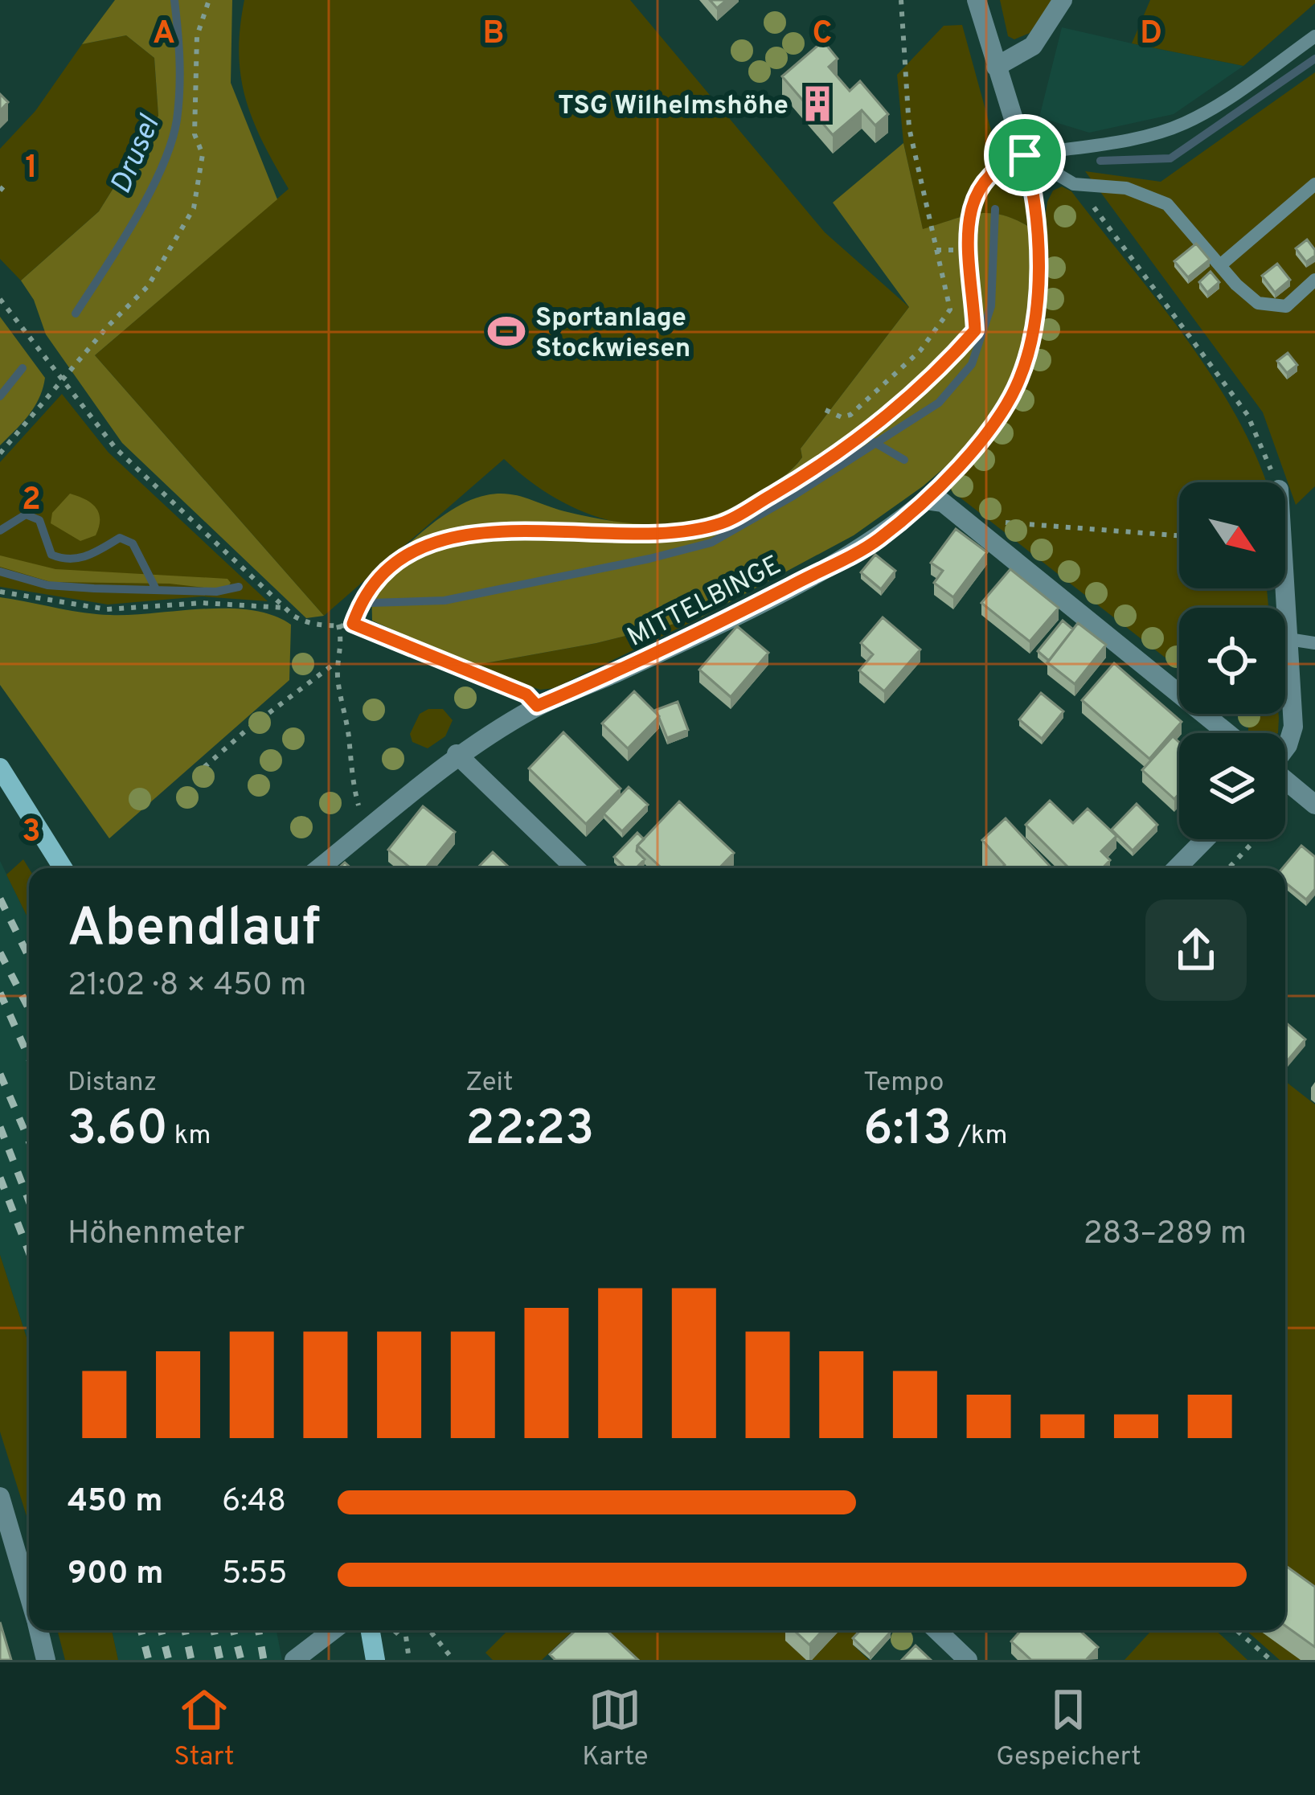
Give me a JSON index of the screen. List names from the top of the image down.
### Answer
{
  "streets": {
    "street": ["MITTELBINGE"]
  },
  "water": ["Drusel"],
  "places": {
    "building": ["TSG Wilhelmshöhe"],
    "sports": ["Sportanlage Stockwiesen"]
  },
  "north": "bottom right",
  "page": {
    "heading": ["Abendlauf", "21:02 · 8 × 450 m"],
    "stats": [
      ["Distanz", "3.60 km"],
      ["Zeit", "22:23"],
      ["Tempo", "6:13 /km"]
    ],
    "chart": ["Höhenmeter", "283–289 m"],
    "list": [
      {
        "name": "450 m",
        "note": "6:48"
      },
      {
        "name": "900 m",
        "note": "5:55"
      }
    ],
    "tabs": ["Start", "Karte", "Gespeichert"]
  },
  "grid": {
    "columns": [
      "A",
      "B",
      "C",
      "D"
    ],
    "rows": ["1", "2", "3"]
  }
}
